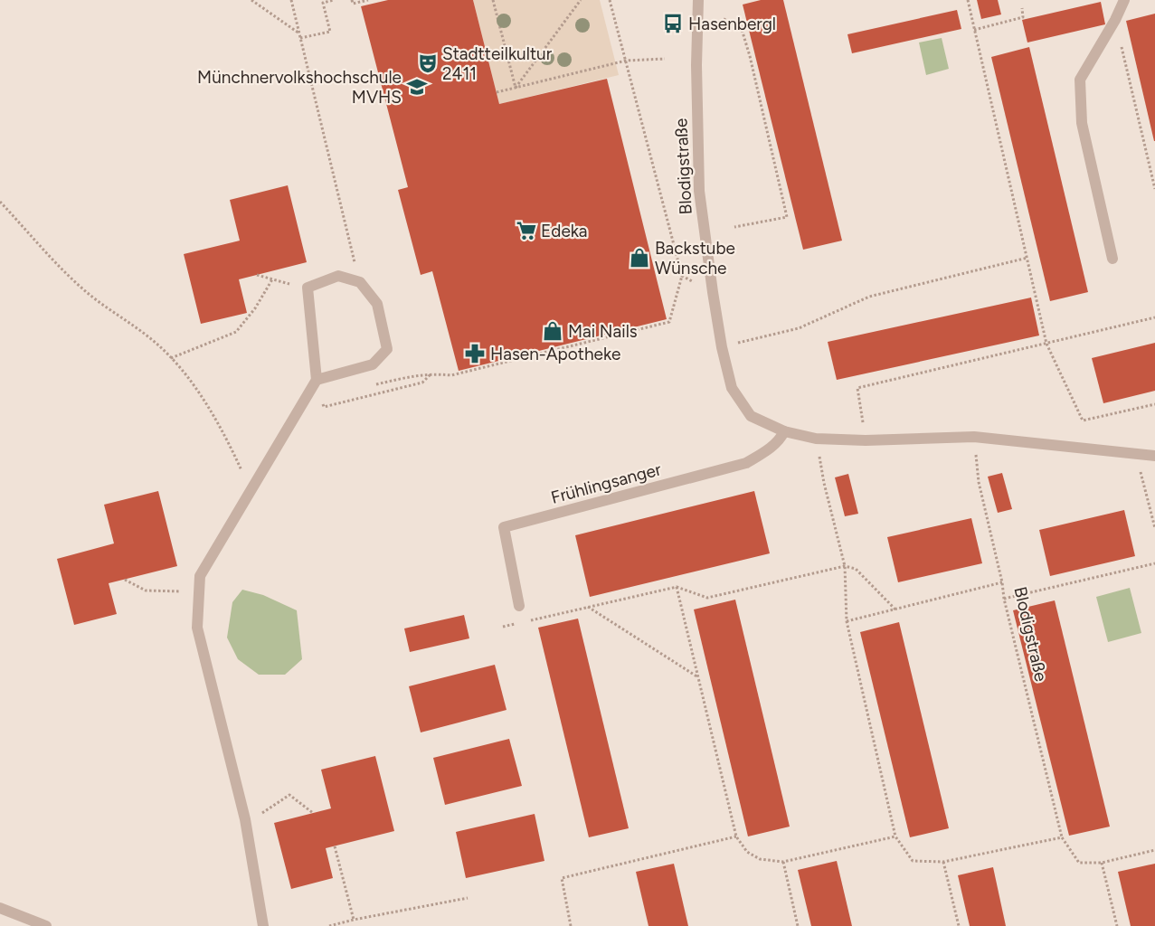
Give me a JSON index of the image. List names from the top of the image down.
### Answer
{
  "streets": {
    "street": ["Blodigstraße", "Frühlingsanger"]
  },
  "crossings": [
    ["Blodigstraße", "Frühlingsanger"]
  ],
  "places": {
    "bus stop": ["Hasenbergl"],
    "theatre": ["Stadtteilkultur 2411"],
    "school or university": ["Münchnervolkshochschule MVHS"],
    "supermarket": ["Edeka"],
    "shop": ["Backstube Wünsche", "Mai Nails"],
    "pharmacy": ["Hasen-Apotheke"]
  }
}
